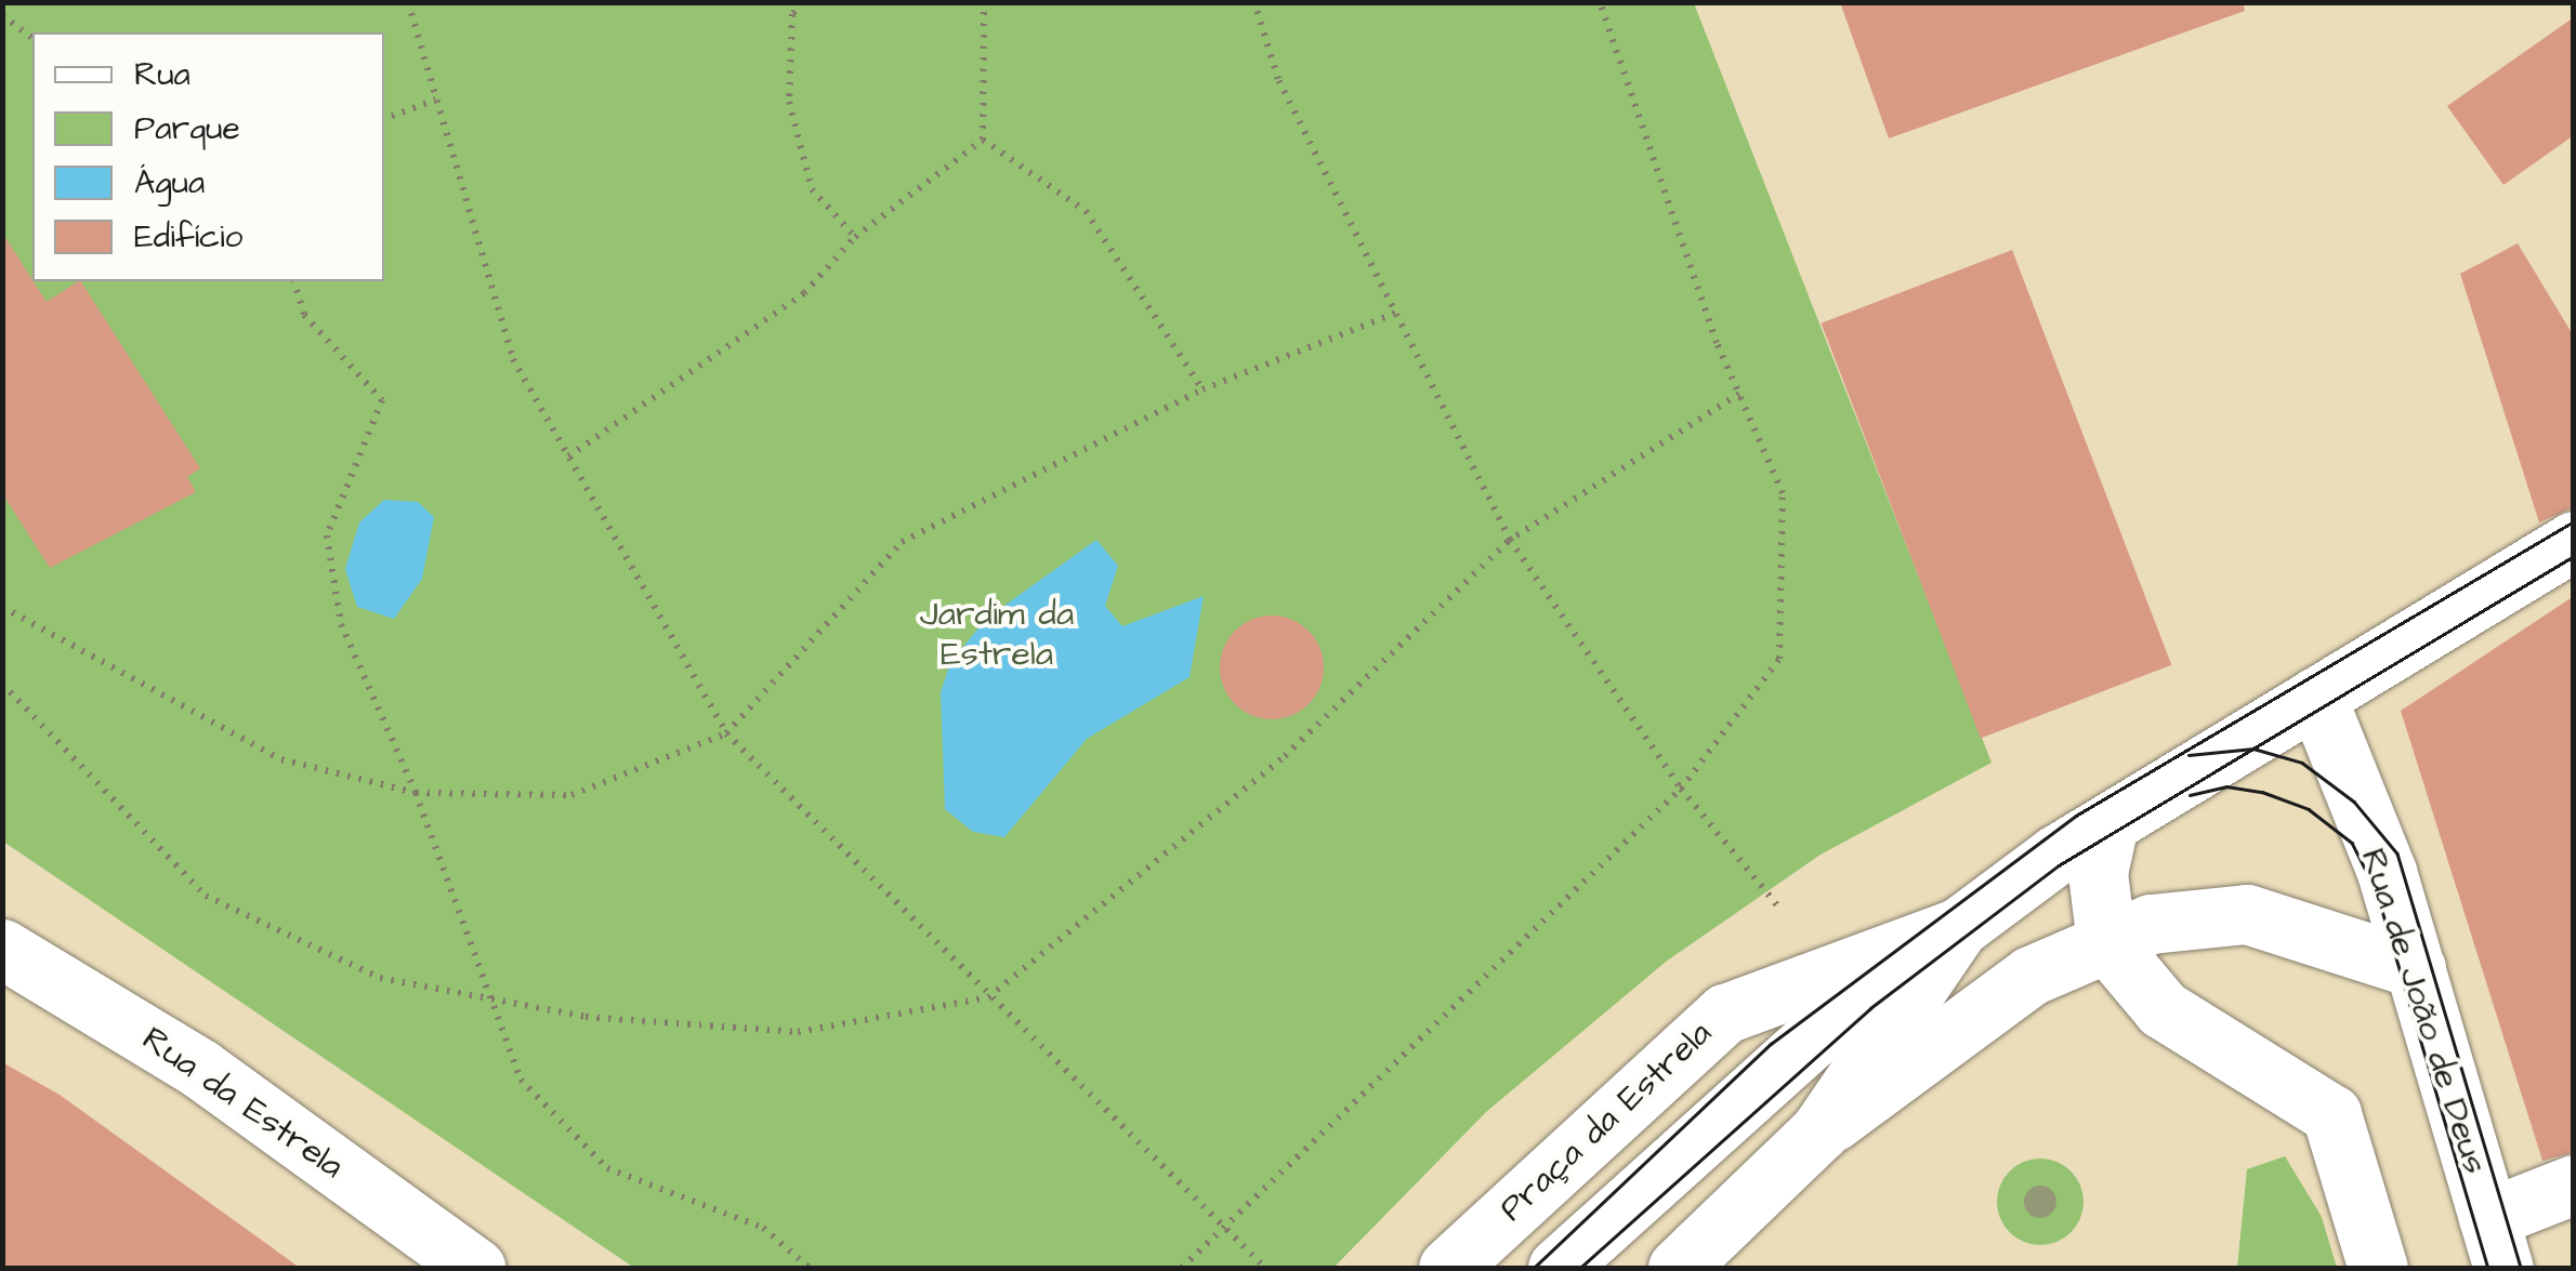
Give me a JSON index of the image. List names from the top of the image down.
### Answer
{
  "streets": {
    "main road": ["Rua de João de Deus", "Rua da Estrela", "Praça da Estrela"]
  },
  "crossings": [
    ["Rua de João de Deus", "Praça da Estrela"]
  ],
  "parks": ["Jardim da Estrela"],
  "legend": [
    "Rua",
    "Parque",
    "Água",
    "Edifício"
  ]
}
